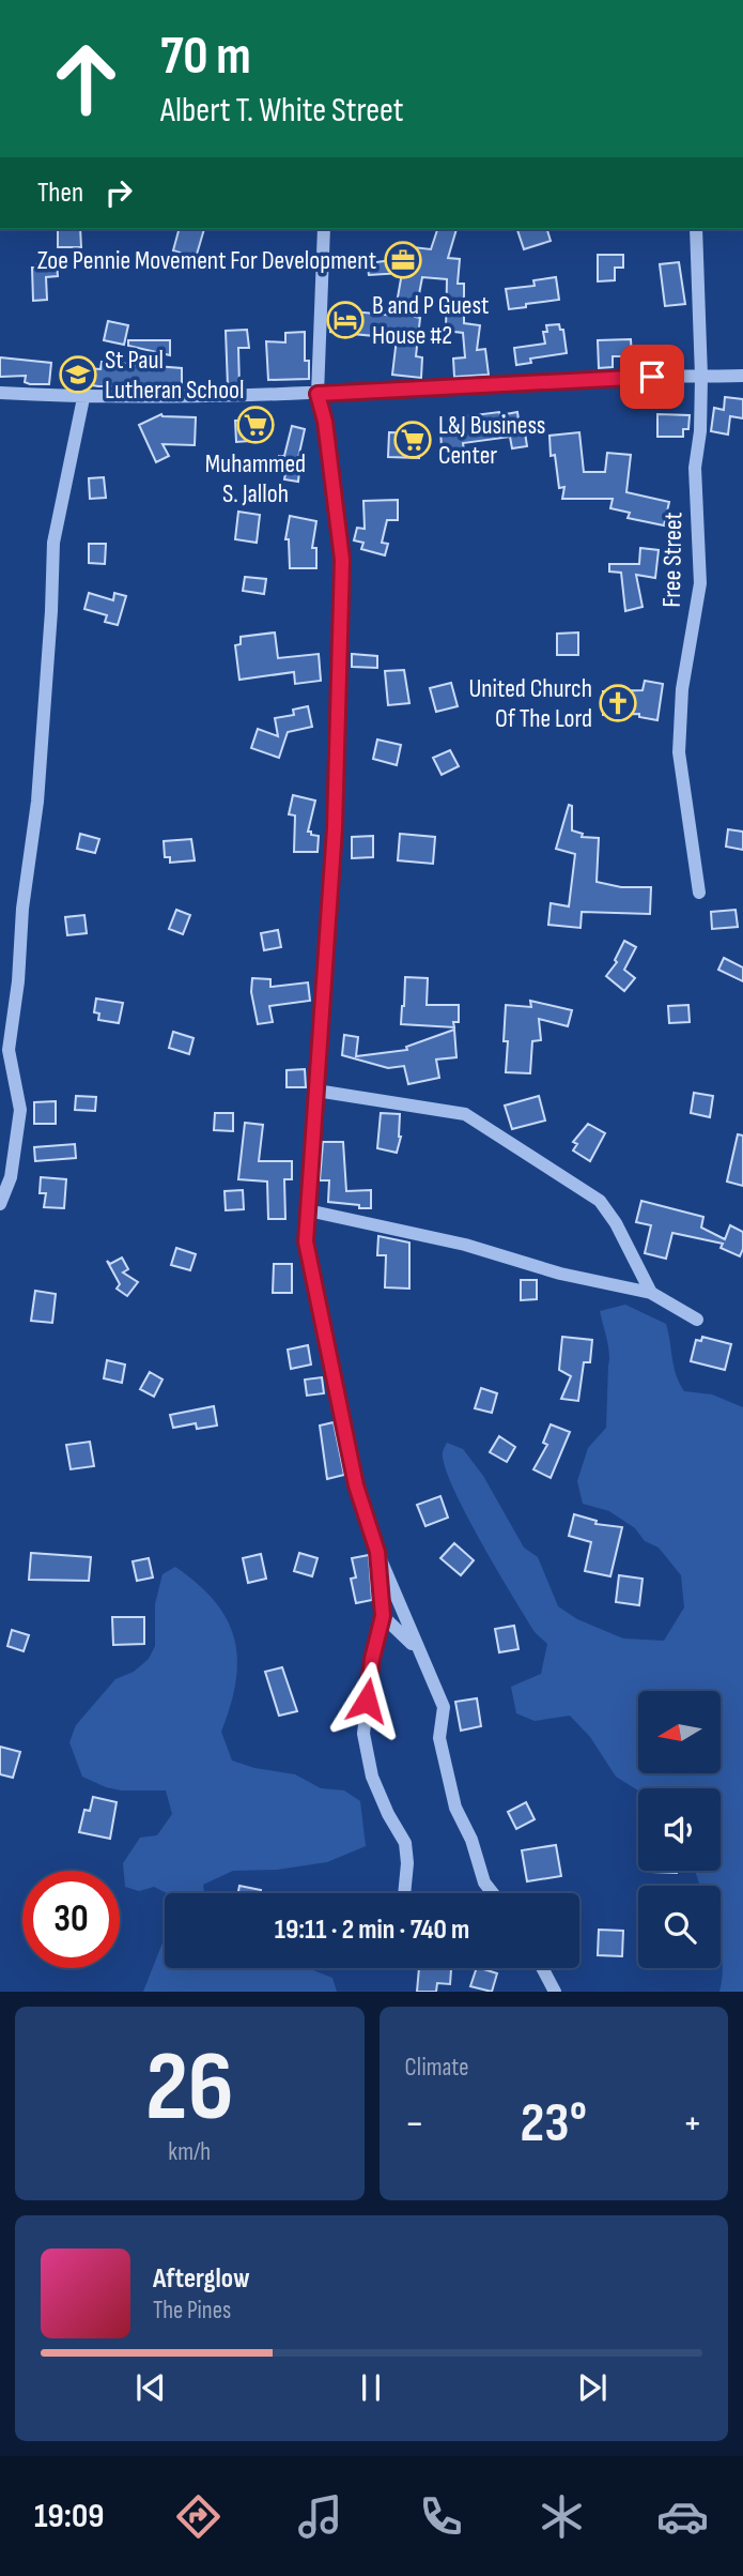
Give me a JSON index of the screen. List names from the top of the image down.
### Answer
{
  "streets": {
    "street": ["Free Street"]
  },
  "places": {
    "office": ["Zoe Pennie Movement For Development"],
    "hotel": ["B and P Guest House #2"],
    "school or university": ["St Paul Lutheran School"],
    "supermarket": ["Muhammed S. Jalloh", "L&J Business Center"],
    "church": ["United Church Of The Lord"]
  },
  "north": "left",
  "page": {
    "turn": ["70 m", "Albert T. White Street"],
    "then": "Then",
    "limit": "30",
    "trip": "19:11 · 2 min · 740 m",
    "tile": [
      ["26", "km/h"],
      "Climate"
    ],
    "heat": ["−", "23°", "+"],
    "song": ["Afterglow", "The Pines"],
    "tabs": "19:09"
  }
}
